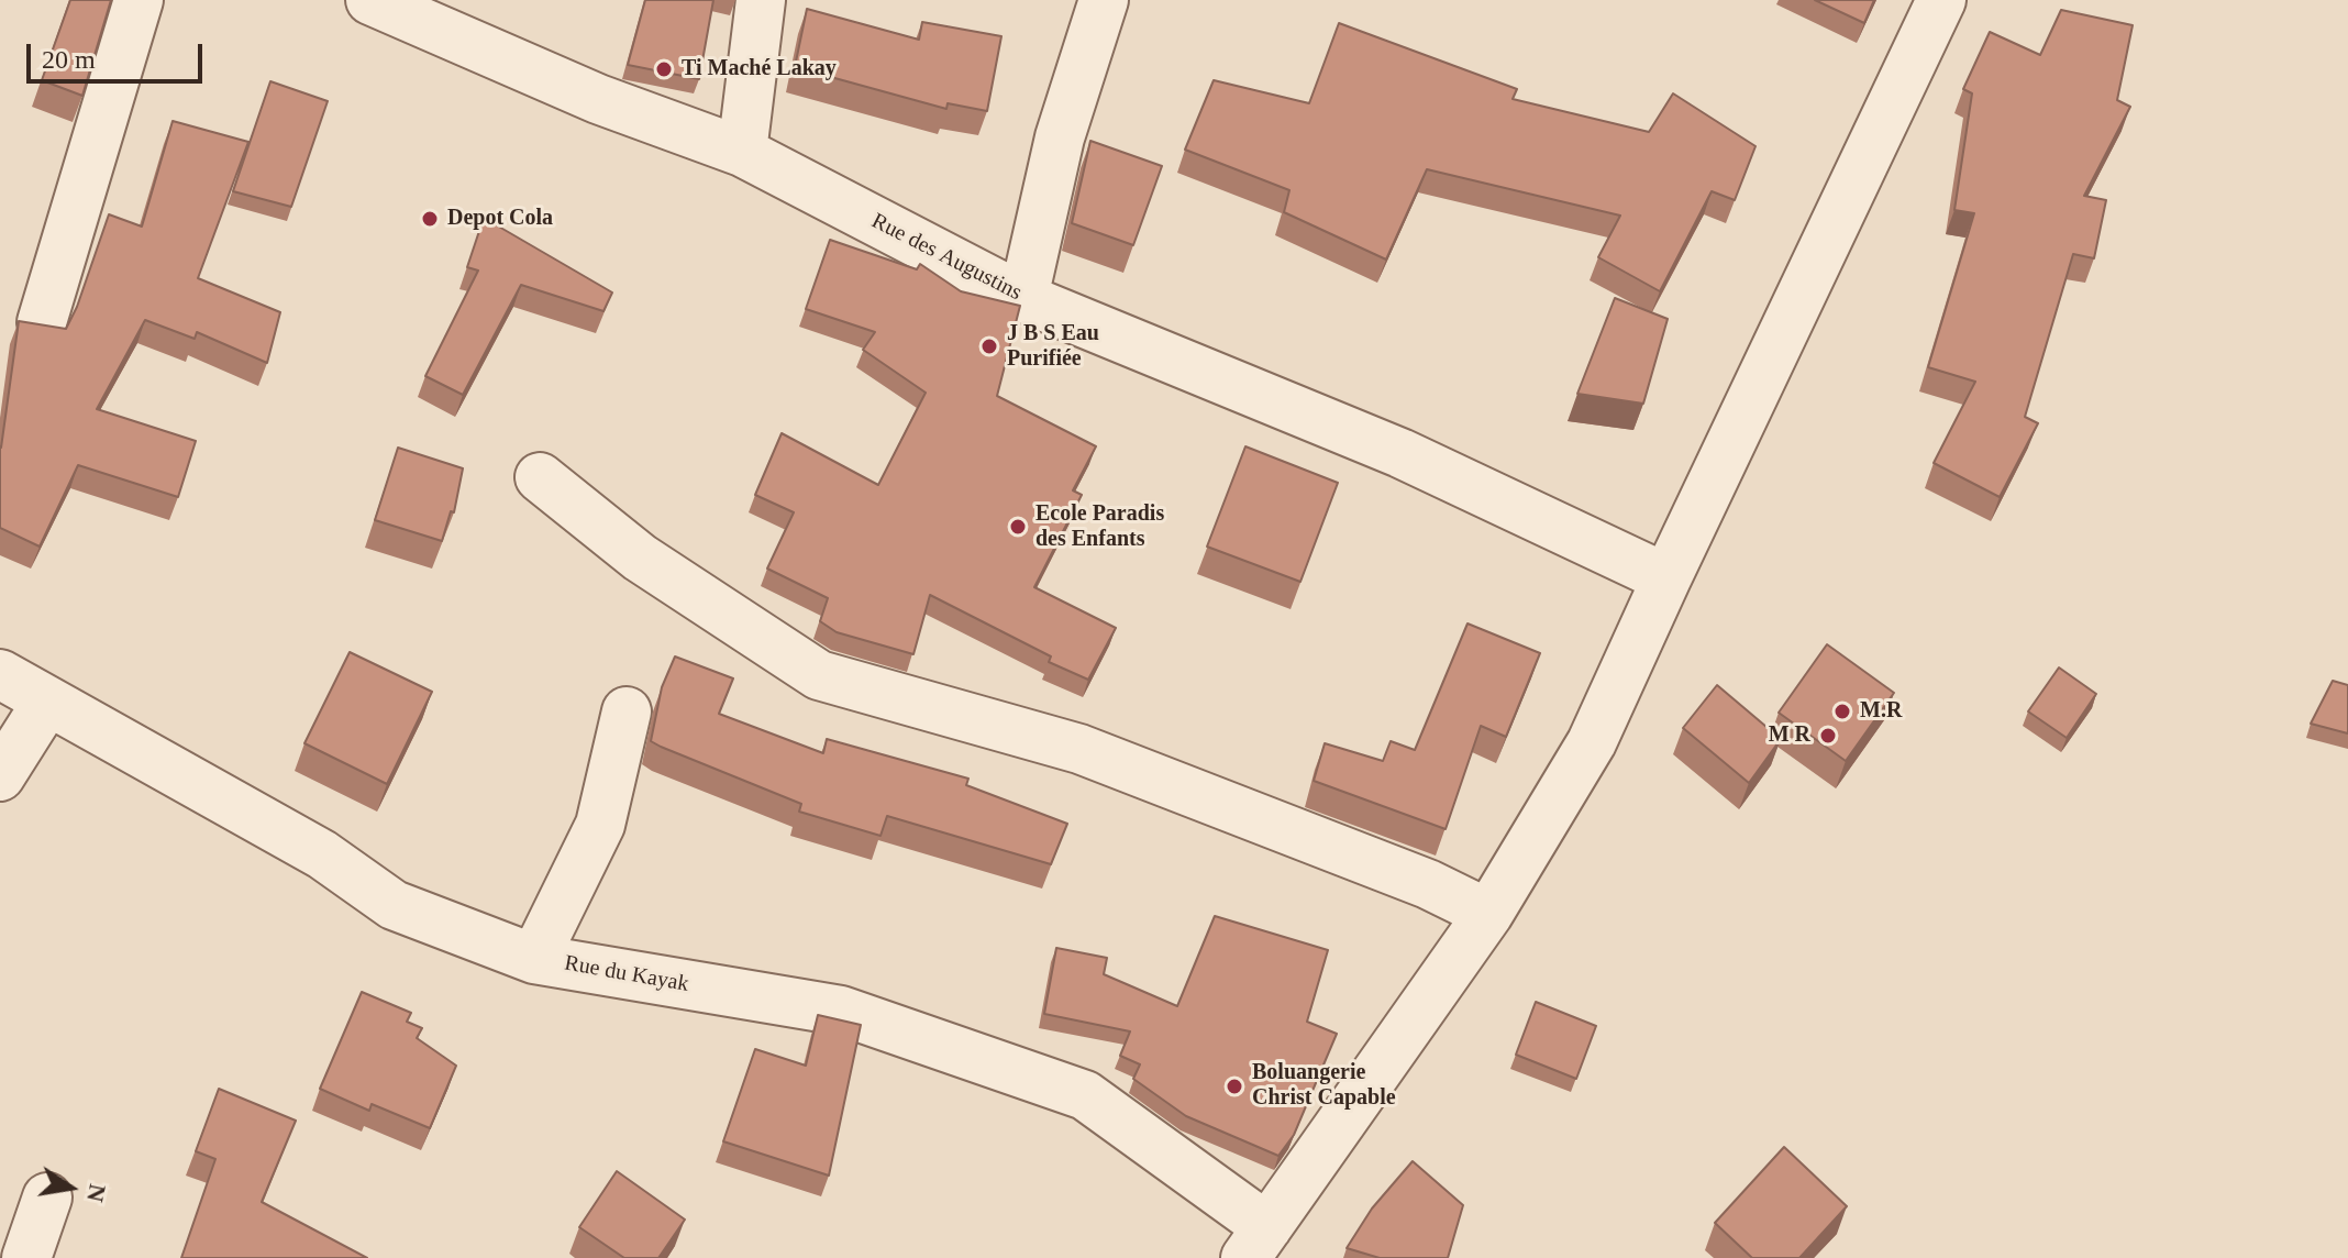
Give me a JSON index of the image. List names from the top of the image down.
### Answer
{
  "streets": {
    "street": ["Rue des Augustins", "Rue du Kayak"]
  },
  "places": [
    "Ti Maché Lakay",
    "Depot Cola",
    "J B S Eau Purifiée",
    "Ecole Paradis des Enfants",
    "M.R",
    "M R",
    "Boluangerie Christ Capable"
  ],
  "scale_bar": "20 m",
  "north": "right"
}
